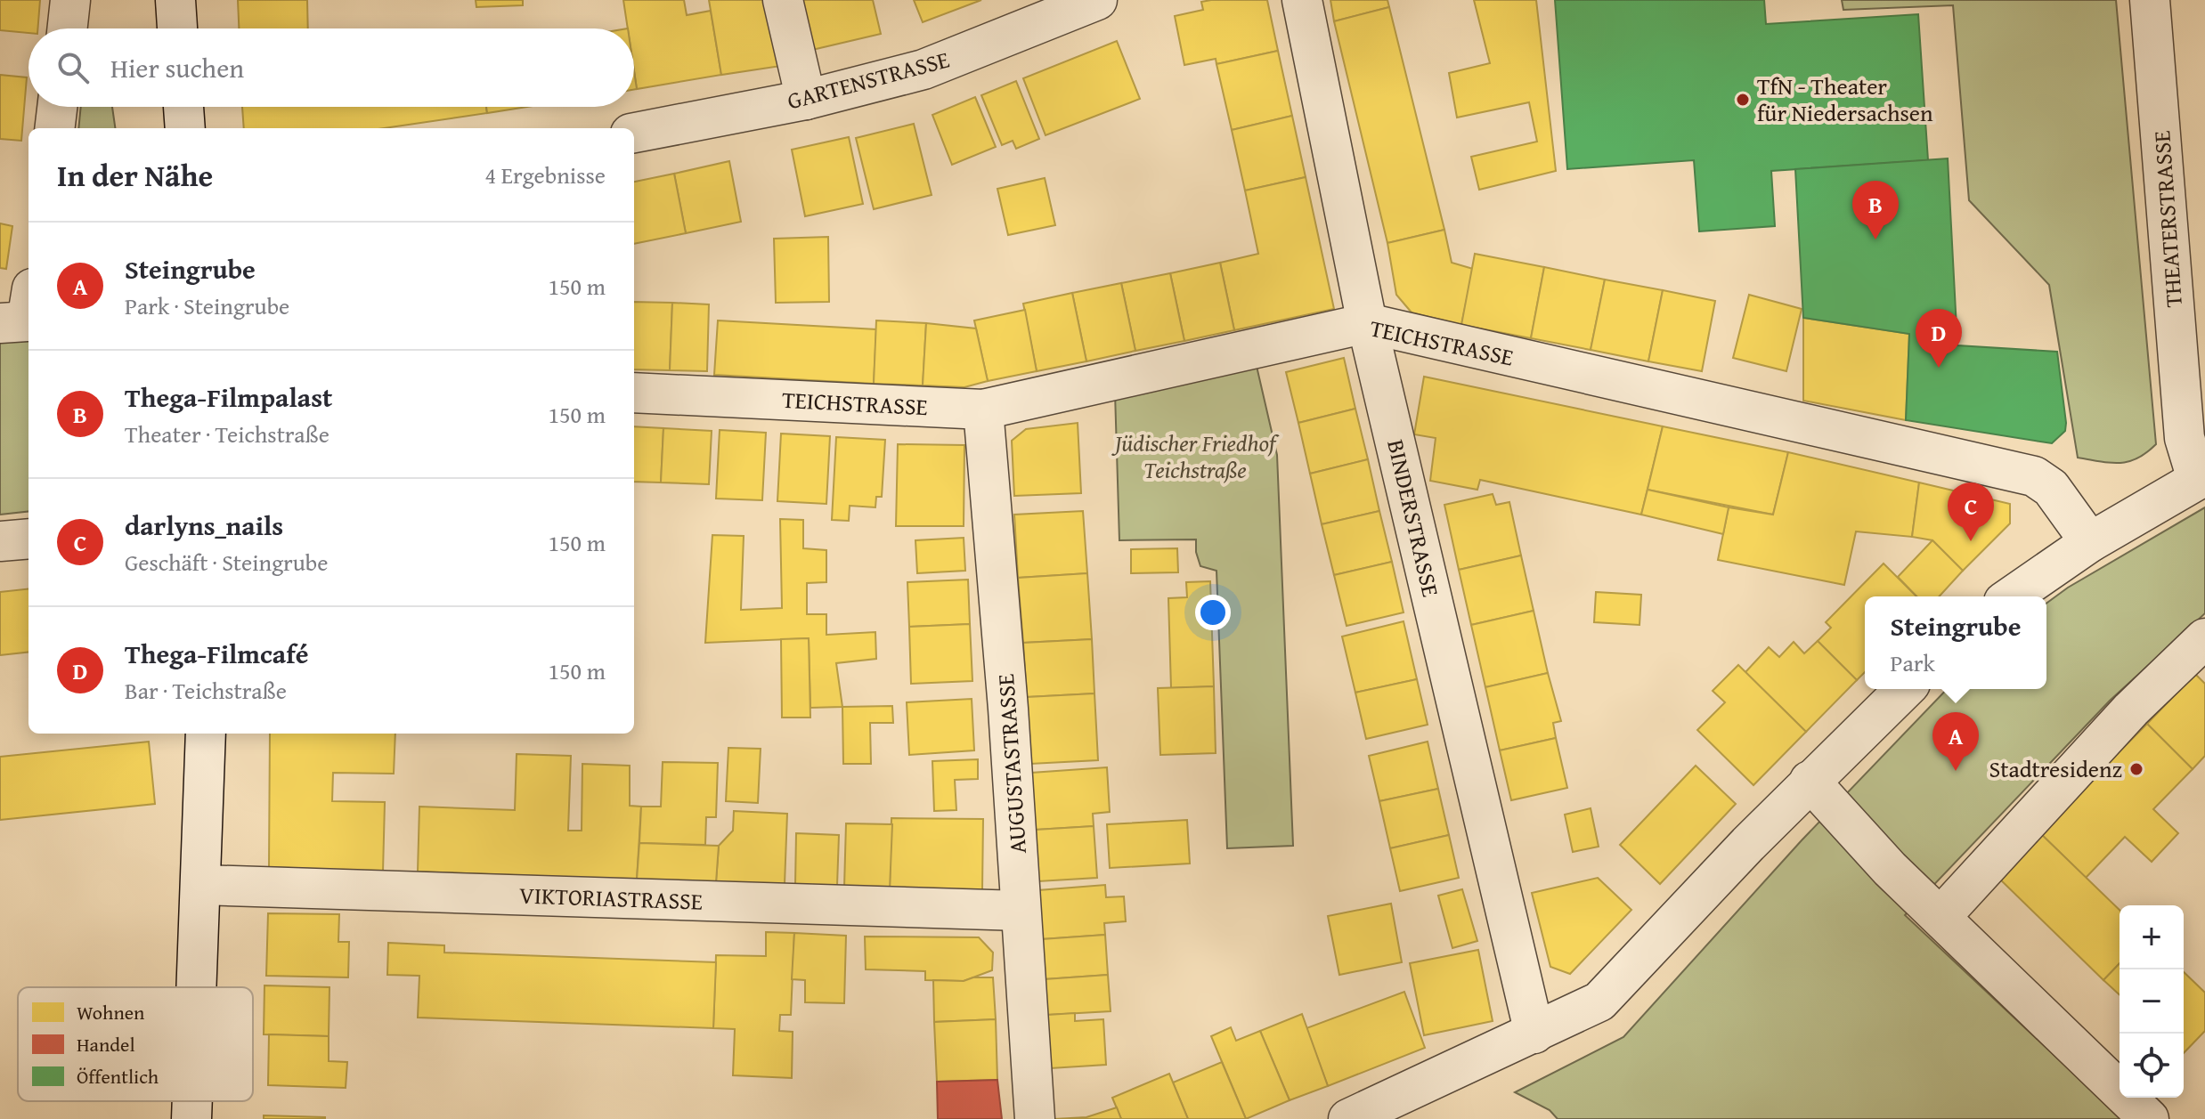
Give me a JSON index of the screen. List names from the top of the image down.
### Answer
{
  "streets": {
    "street": [
      "GARTENSTRASSE",
      "THEATERSTRASSE",
      "TEICHSTRASSE",
      "BINDERSTRASSE",
      "AUGUSTASTRASSE",
      "VIKTORIASTRASSE"
    ]
  },
  "crossings": [
    ["TEICHSTRASSE", "BINDERSTRASSE"],
    ["TEICHSTRASSE", "AUGUSTASTRASSE"],
    ["AUGUSTASTRASSE", "VIKTORIASTRASSE"]
  ],
  "parks": ["Jüdischer Friedhof Teichstraße"],
  "places": ["TfN - Theater für Niedersachsen", "Stadtresidenz"],
  "legend": ["Wohnen", "Handel", "Öffentlich"],
  "page": {
    "search": "Hier suchen",
    "heading": ["In der Nähe", "4 Ergebnisse"],
    "pins": [
      "B",
      "D",
      "C",
      "A"
    ],
    "list": [
      {
        "mark": "A",
        "name": "Steingrube",
        "note": "Park · Steingrube",
        "value": "150 m"
      },
      {
        "mark": "B",
        "name": "Thega-Filmpalast",
        "note": "Theater · Teichstraße",
        "value": "150 m"
      },
      {
        "mark": "C",
        "name": "darlyns_nails",
        "note": "Geschäft · Steingrube",
        "value": "150 m"
      },
      {
        "mark": "D",
        "name": "Thega-Filmcafé",
        "note": "Bar · Teichstraße",
        "value": "150 m"
      }
    ],
    "popup": ["Steingrube", "Park"],
    "map_buttons": ["+", "−"]
  }
}
